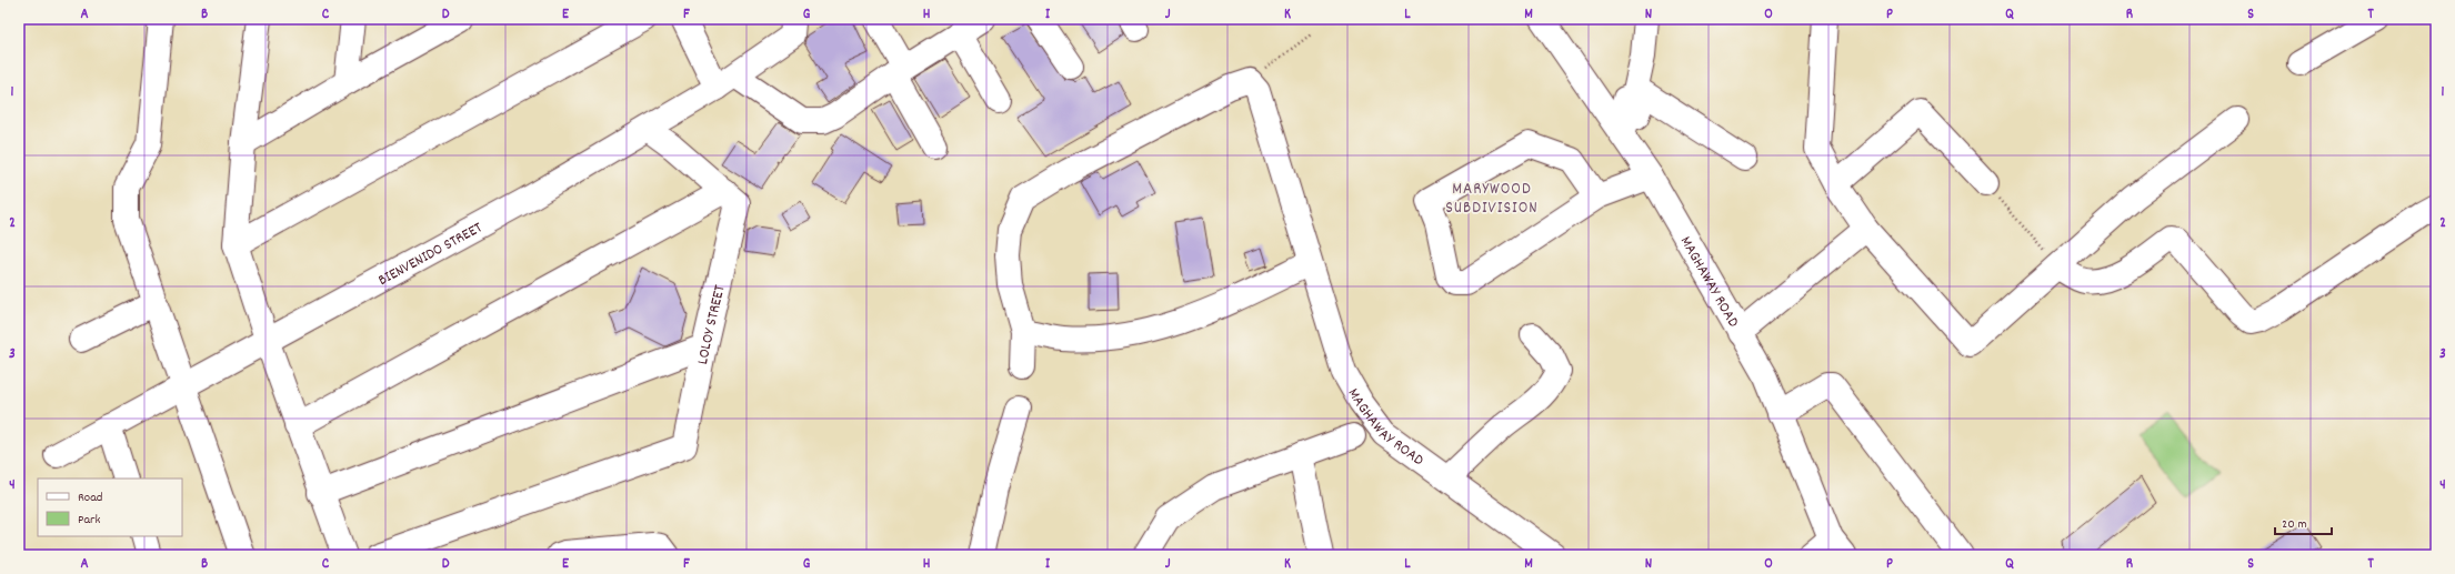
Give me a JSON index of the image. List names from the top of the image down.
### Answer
{
  "streets": {
    "street": ["BIENVENIDO STREET", "MAGHAWAY ROAD", "LOLOY STREET"]
  },
  "districts": ["MARYWOOD SUBDIVISION"],
  "legend": ["Road", "Park"],
  "scale_bar": "20 m",
  "grid": {
    "columns": [
      "A",
      "B",
      "C",
      "D",
      "E",
      "F",
      "G",
      "H",
      "I",
      "J",
      "K",
      "L",
      "M",
      "N",
      "O",
      "P",
      "Q",
      "R",
      "S",
      "T"
    ],
    "rows": [
      "1",
      "2",
      "3",
      "4"
    ]
  }
}
